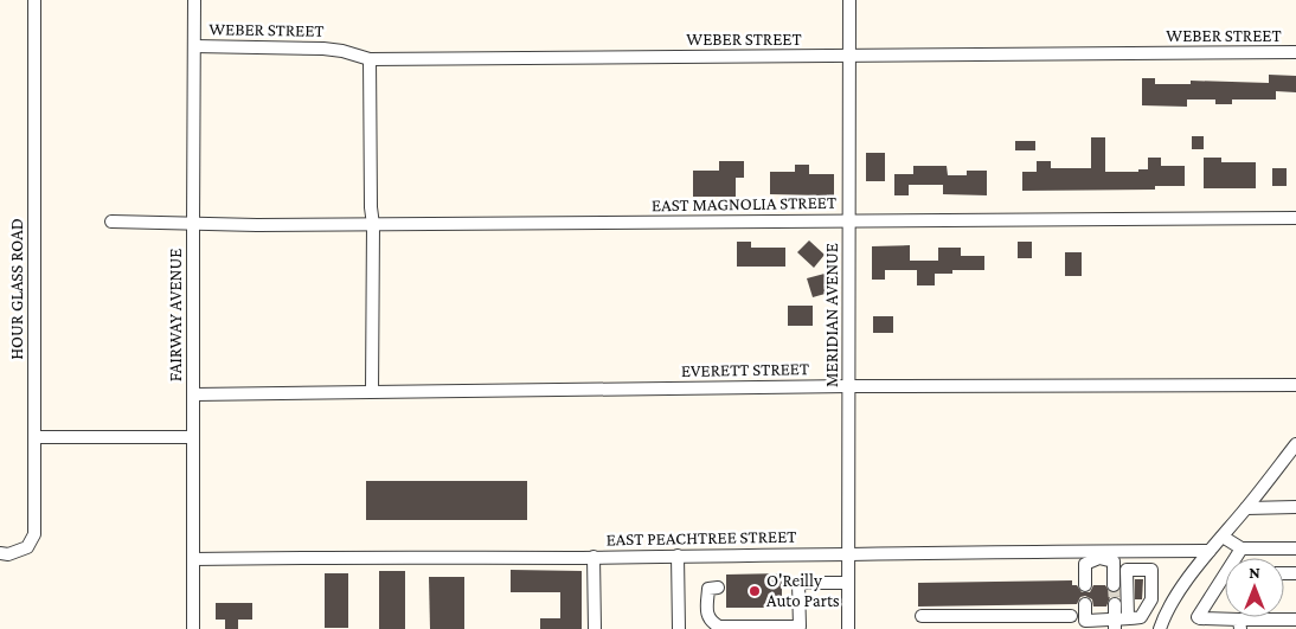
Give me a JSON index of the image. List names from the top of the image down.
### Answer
{
  "streets": {
    "street": [
      "WEBER STREET",
      "EAST MAGNOLIA STREET",
      "HOUR GLASS ROAD",
      "FAIRWAY AVENUE",
      "MERIDIAN AVENUE",
      "EVERETT STREET",
      "EAST PEACHTREE STREET"
    ]
  },
  "crossings": [
    ["WEBER STREET", "FAIRWAY AVENUE"],
    ["WEBER STREET", "MERIDIAN AVENUE"],
    ["EAST MAGNOLIA STREET", "FAIRWAY AVENUE"],
    ["EAST MAGNOLIA STREET", "MERIDIAN AVENUE"],
    ["FAIRWAY AVENUE", "EVERETT STREET"],
    ["FAIRWAY AVENUE", "EAST PEACHTREE STREET"],
    ["MERIDIAN AVENUE", "EVERETT STREET"],
    ["MERIDIAN AVENUE", "EAST PEACHTREE STREET"]
  ],
  "places": ["O'Reilly Auto Parts"],
  "north": "top"
}
